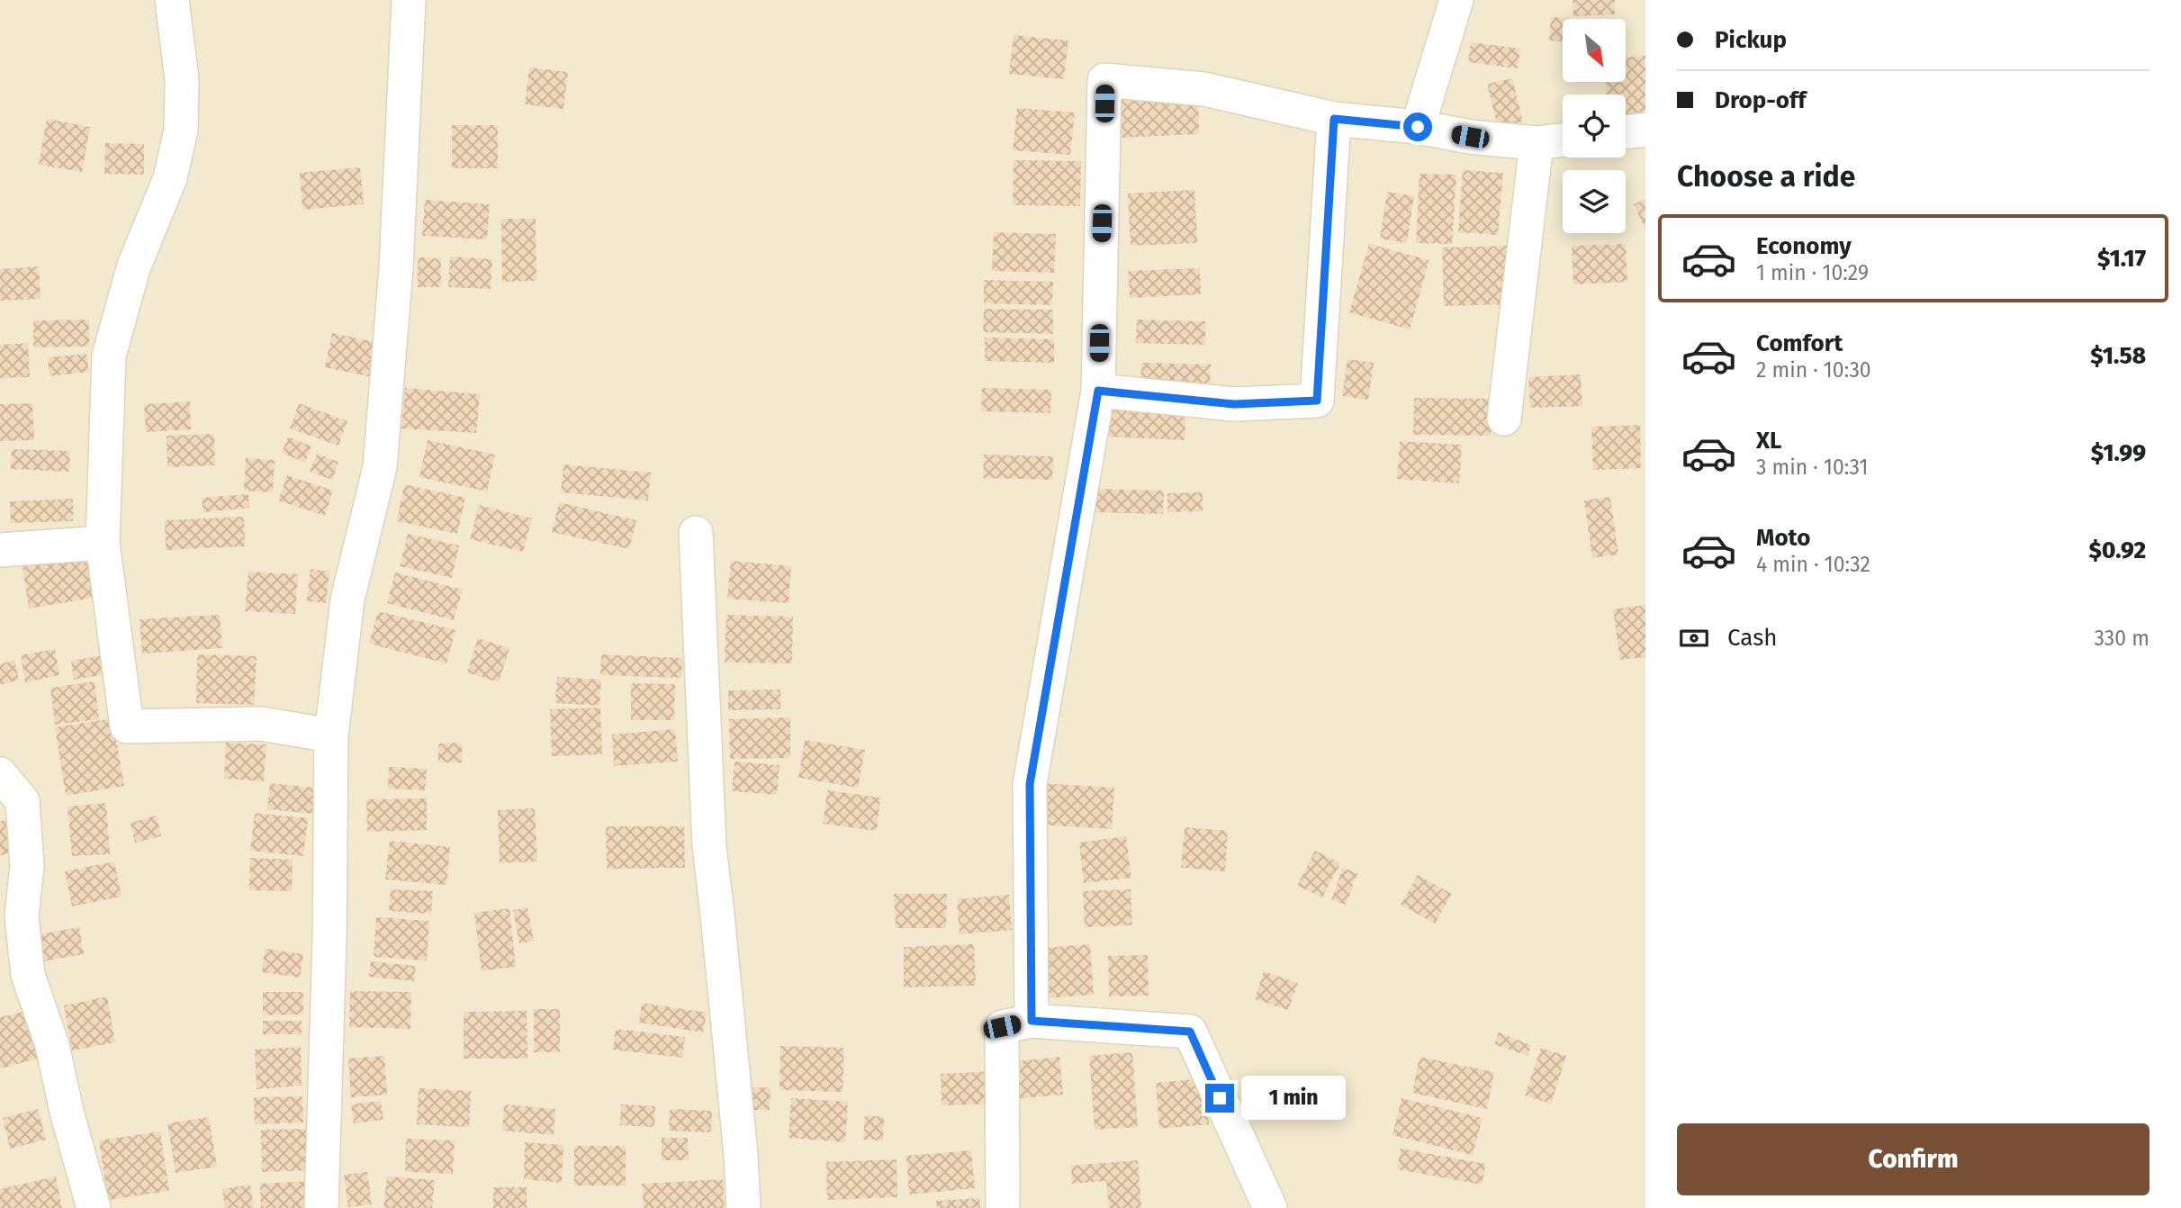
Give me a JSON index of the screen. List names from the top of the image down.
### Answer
{
  "north": "bottom right",
  "page": {
    "banner": ["Pickup", "Drop-off"],
    "heading": "Choose a ride",
    "list": [
      {
        "name": "Economy",
        "note": "1 min · 10:29",
        "value": "$1.17"
      },
      {
        "name": "Comfort",
        "note": "2 min · 10:30",
        "value": "$1.58"
      },
      {
        "name": "XL",
        "note": "3 min · 10:31",
        "value": "$1.99"
      },
      {
        "name": "Moto",
        "note": "4 min · 10:32",
        "value": "$0.92"
      }
    ],
    "pay": ["Cash", "330 m"],
    "bubble": "1 min",
    "buttons": "Confirm"
  }
}
